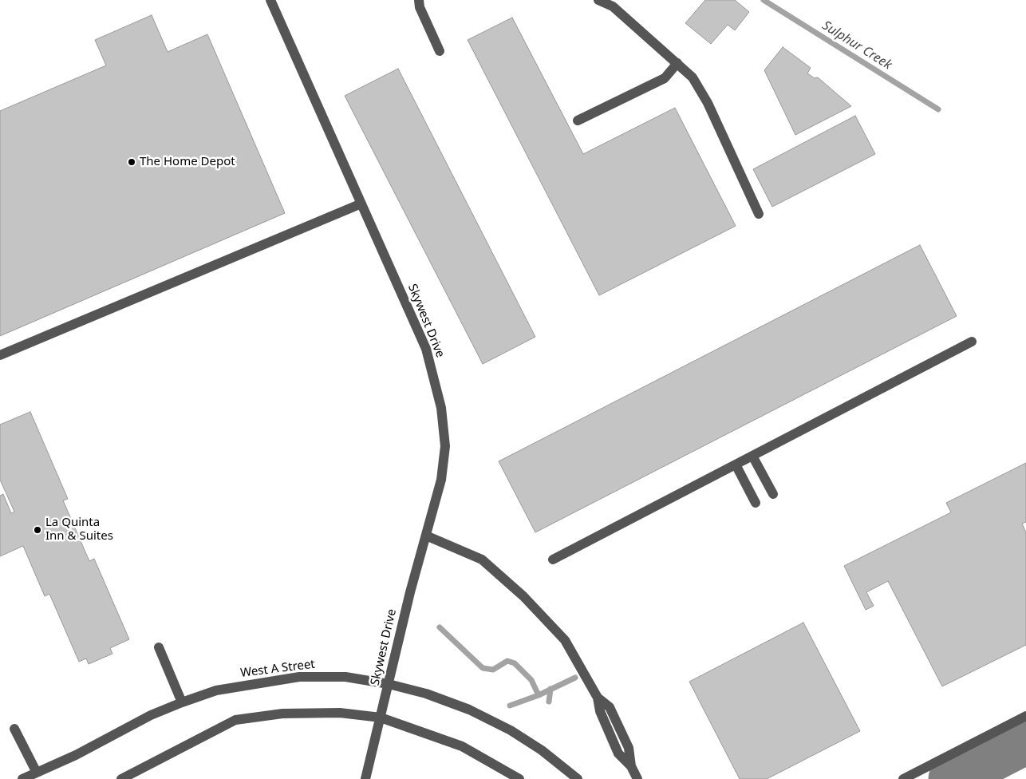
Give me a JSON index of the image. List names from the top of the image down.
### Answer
{
  "streets": {
    "street": ["Skywest Drive", "West A Street"]
  },
  "crossings": [
    ["Skywest Drive", "West A Street"]
  ],
  "water": ["Sulphur Creek"],
  "places": ["The Home Depot", "La Quinta Inn & Suites"]
}
